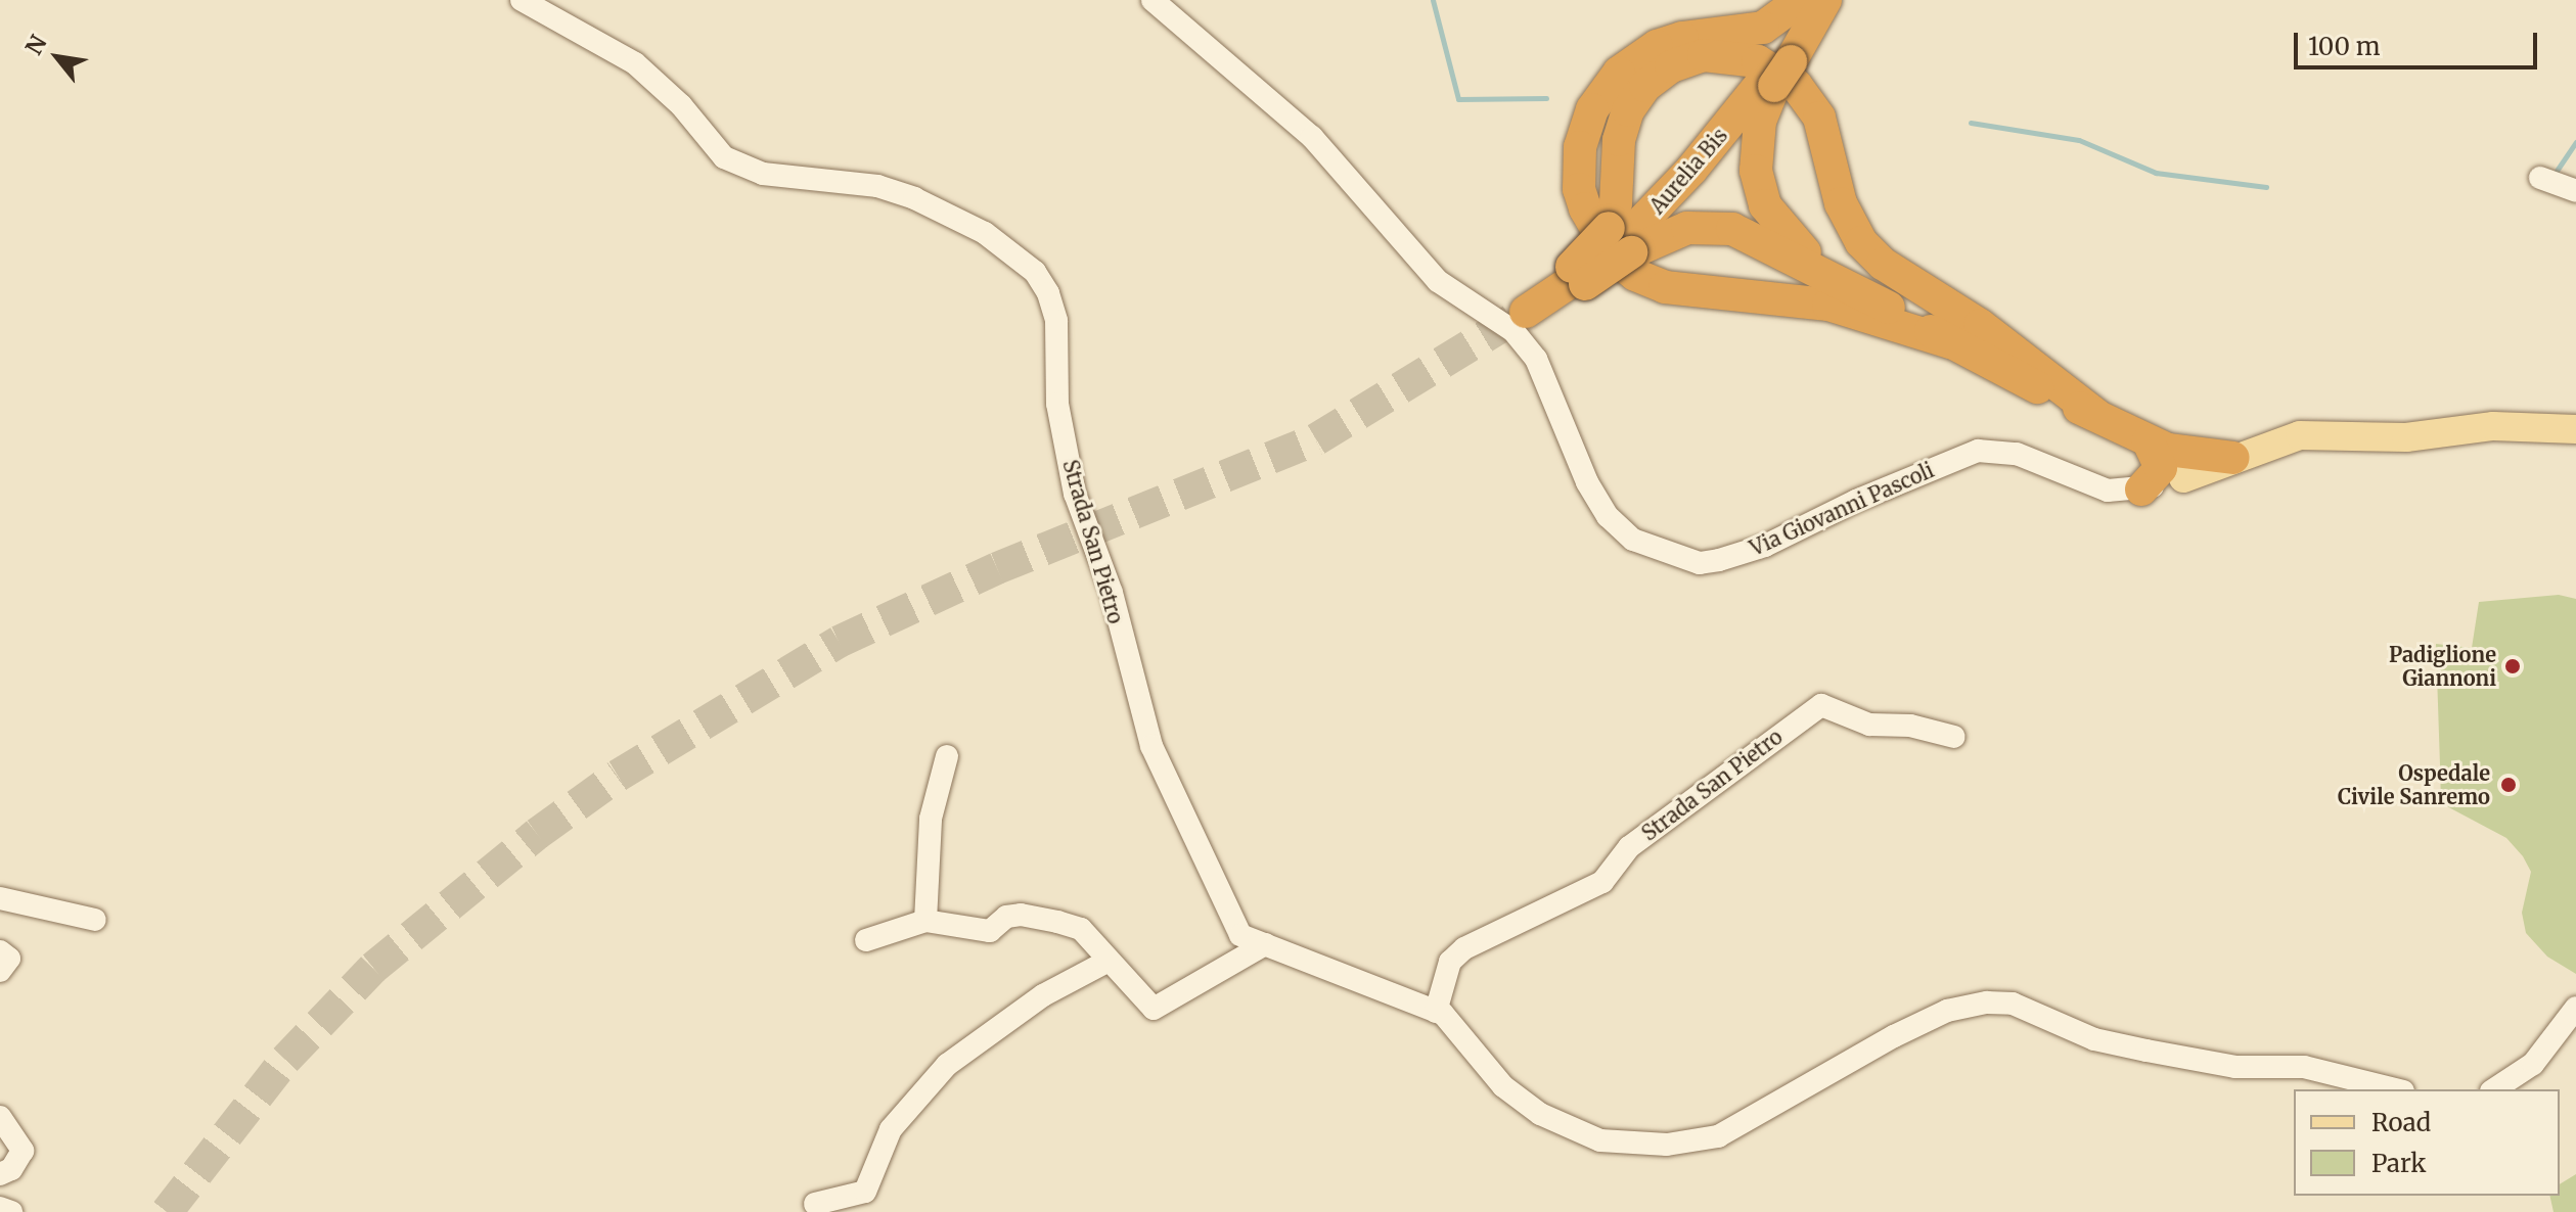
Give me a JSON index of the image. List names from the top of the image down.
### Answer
{
  "streets": {
    "highway": ["Aurelia Bis"],
    "street": ["Via Giovanni Pascoli", "Strada San Pietro"]
  },
  "places": ["Padiglione Giannoni", "Ospedale Civile Sanremo"],
  "legend": ["Road", "Park"],
  "scale_bar": "100 m",
  "north": "top left"
}
